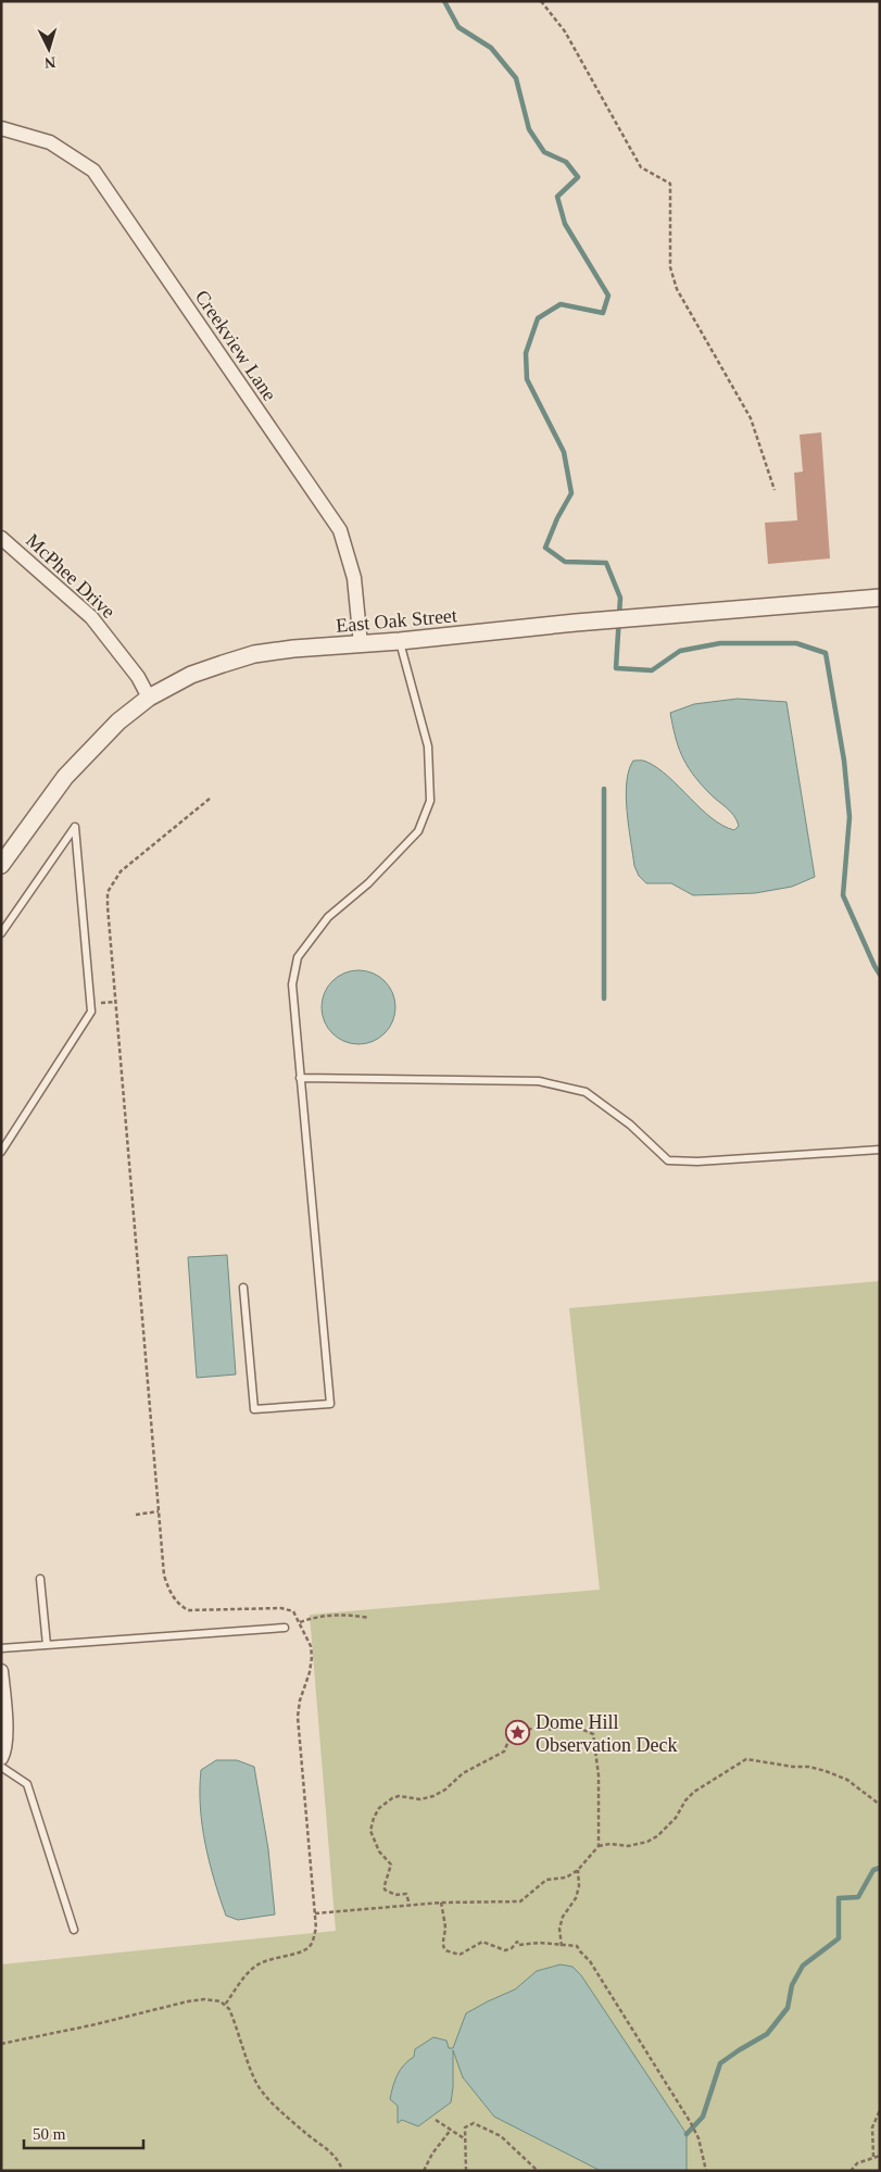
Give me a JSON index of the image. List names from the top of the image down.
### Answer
{
  "streets": {
    "street": ["Creekview Lane", "McPhee Drive", "East Oak Street"]
  },
  "crossings": [
    ["Creekview Lane", "East Oak Street"],
    ["McPhee Drive", "East Oak Street"]
  ],
  "places": {
    "place": ["Dome Hill Observation Deck"]
  },
  "scale_bar": "50 m",
  "north": "bottom"
}
